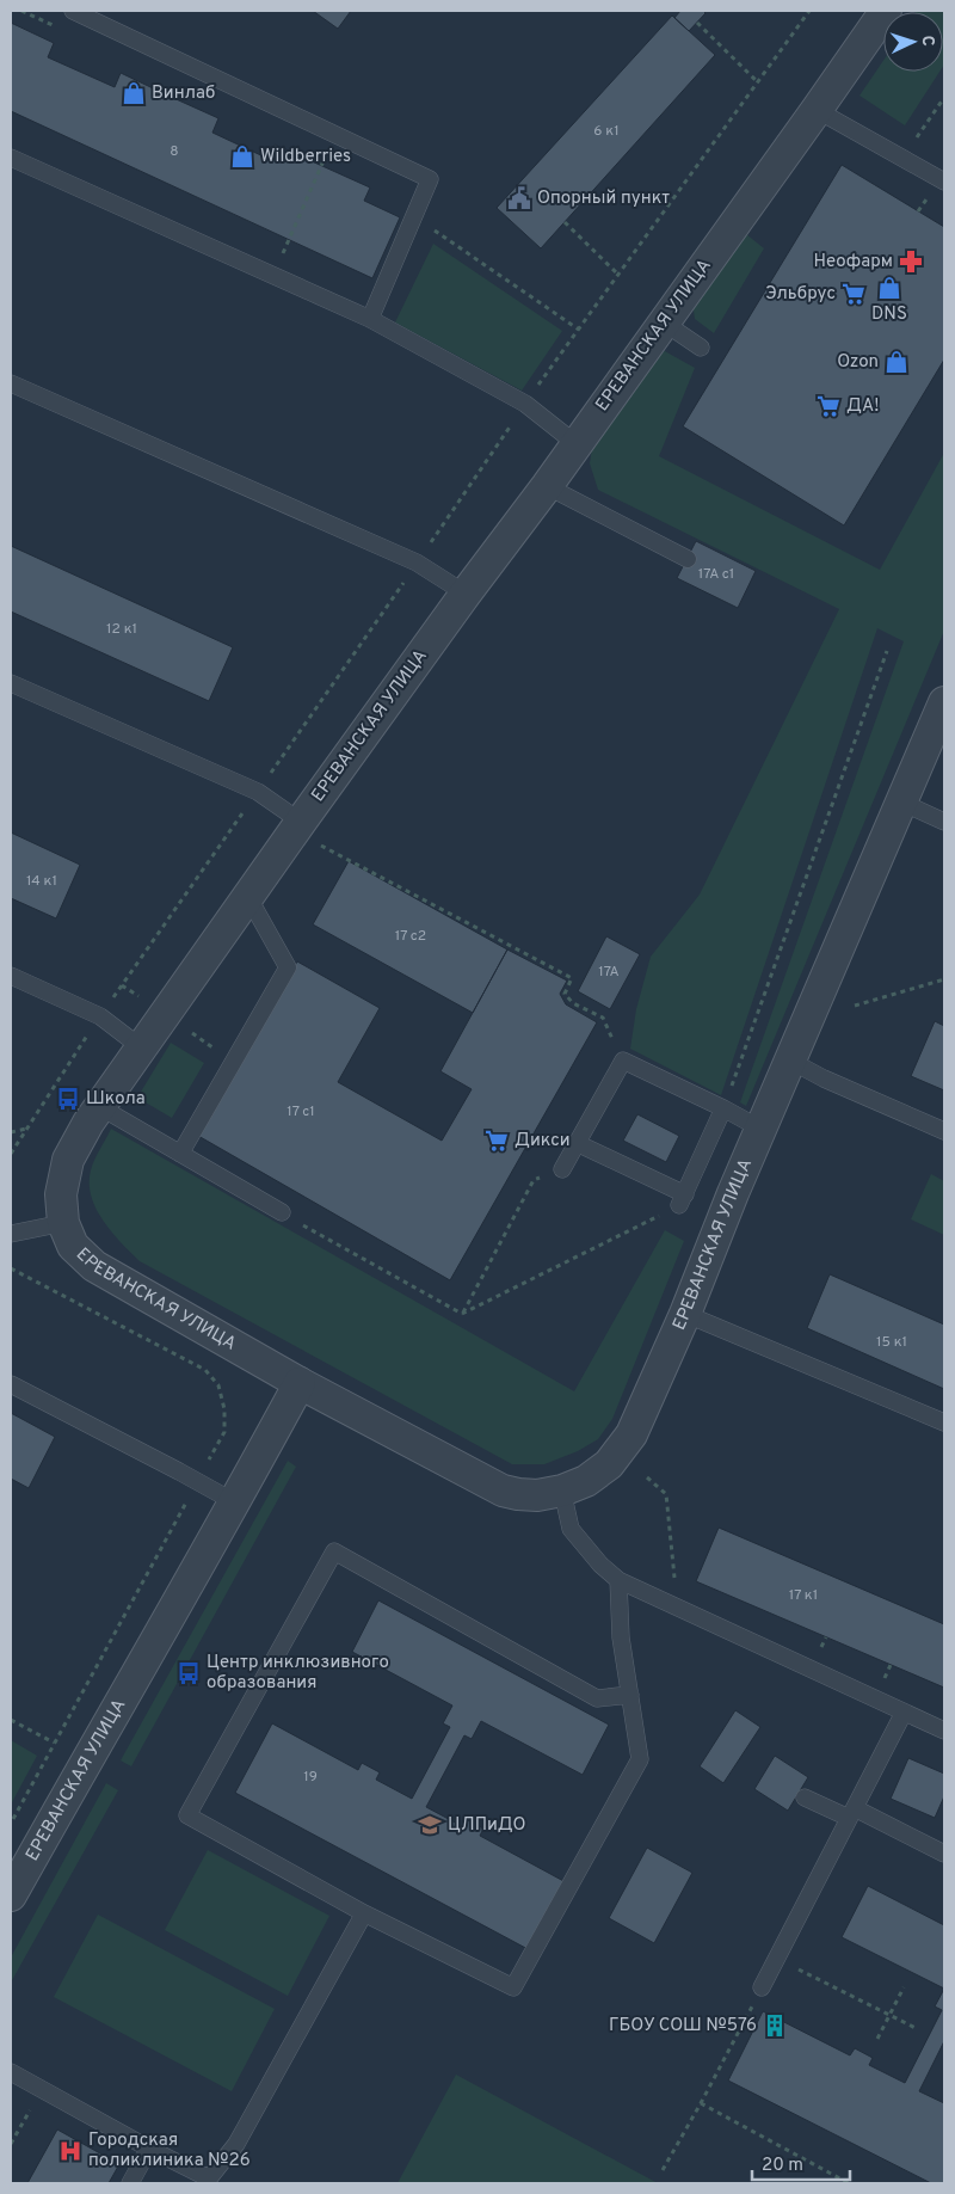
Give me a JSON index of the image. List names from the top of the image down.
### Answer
{
  "streets": {
    "street": ["ЕРЕВАНСКАЯ УЛИЦА"]
  },
  "places": {
    "shop": [
      "Винлаб",
      "Wildberries",
      "DNS",
      "Ozon"
    ],
    "public building": ["Опорный пункт"],
    "pharmacy": ["Неофарм"],
    "supermarket": ["Эльбрус", "ДА!", "Дикси"],
    "bus stop": ["Школа", "Центр инклюзивного образования"],
    "school or university": ["ЦЛПиДО"],
    "building": ["ГБОУ СОШ №576"],
    "hospital": ["Городская поликлиника №26"]
  },
  "house_numbers": [
    "6 к1",
    "8",
    "17А с1",
    "12 к1",
    "14 к1",
    "17 с2",
    "17А",
    "17 с1",
    "15 к1",
    "17 к1",
    "19"
  ],
  "scale_bar": "20 m",
  "north": "right"
}
